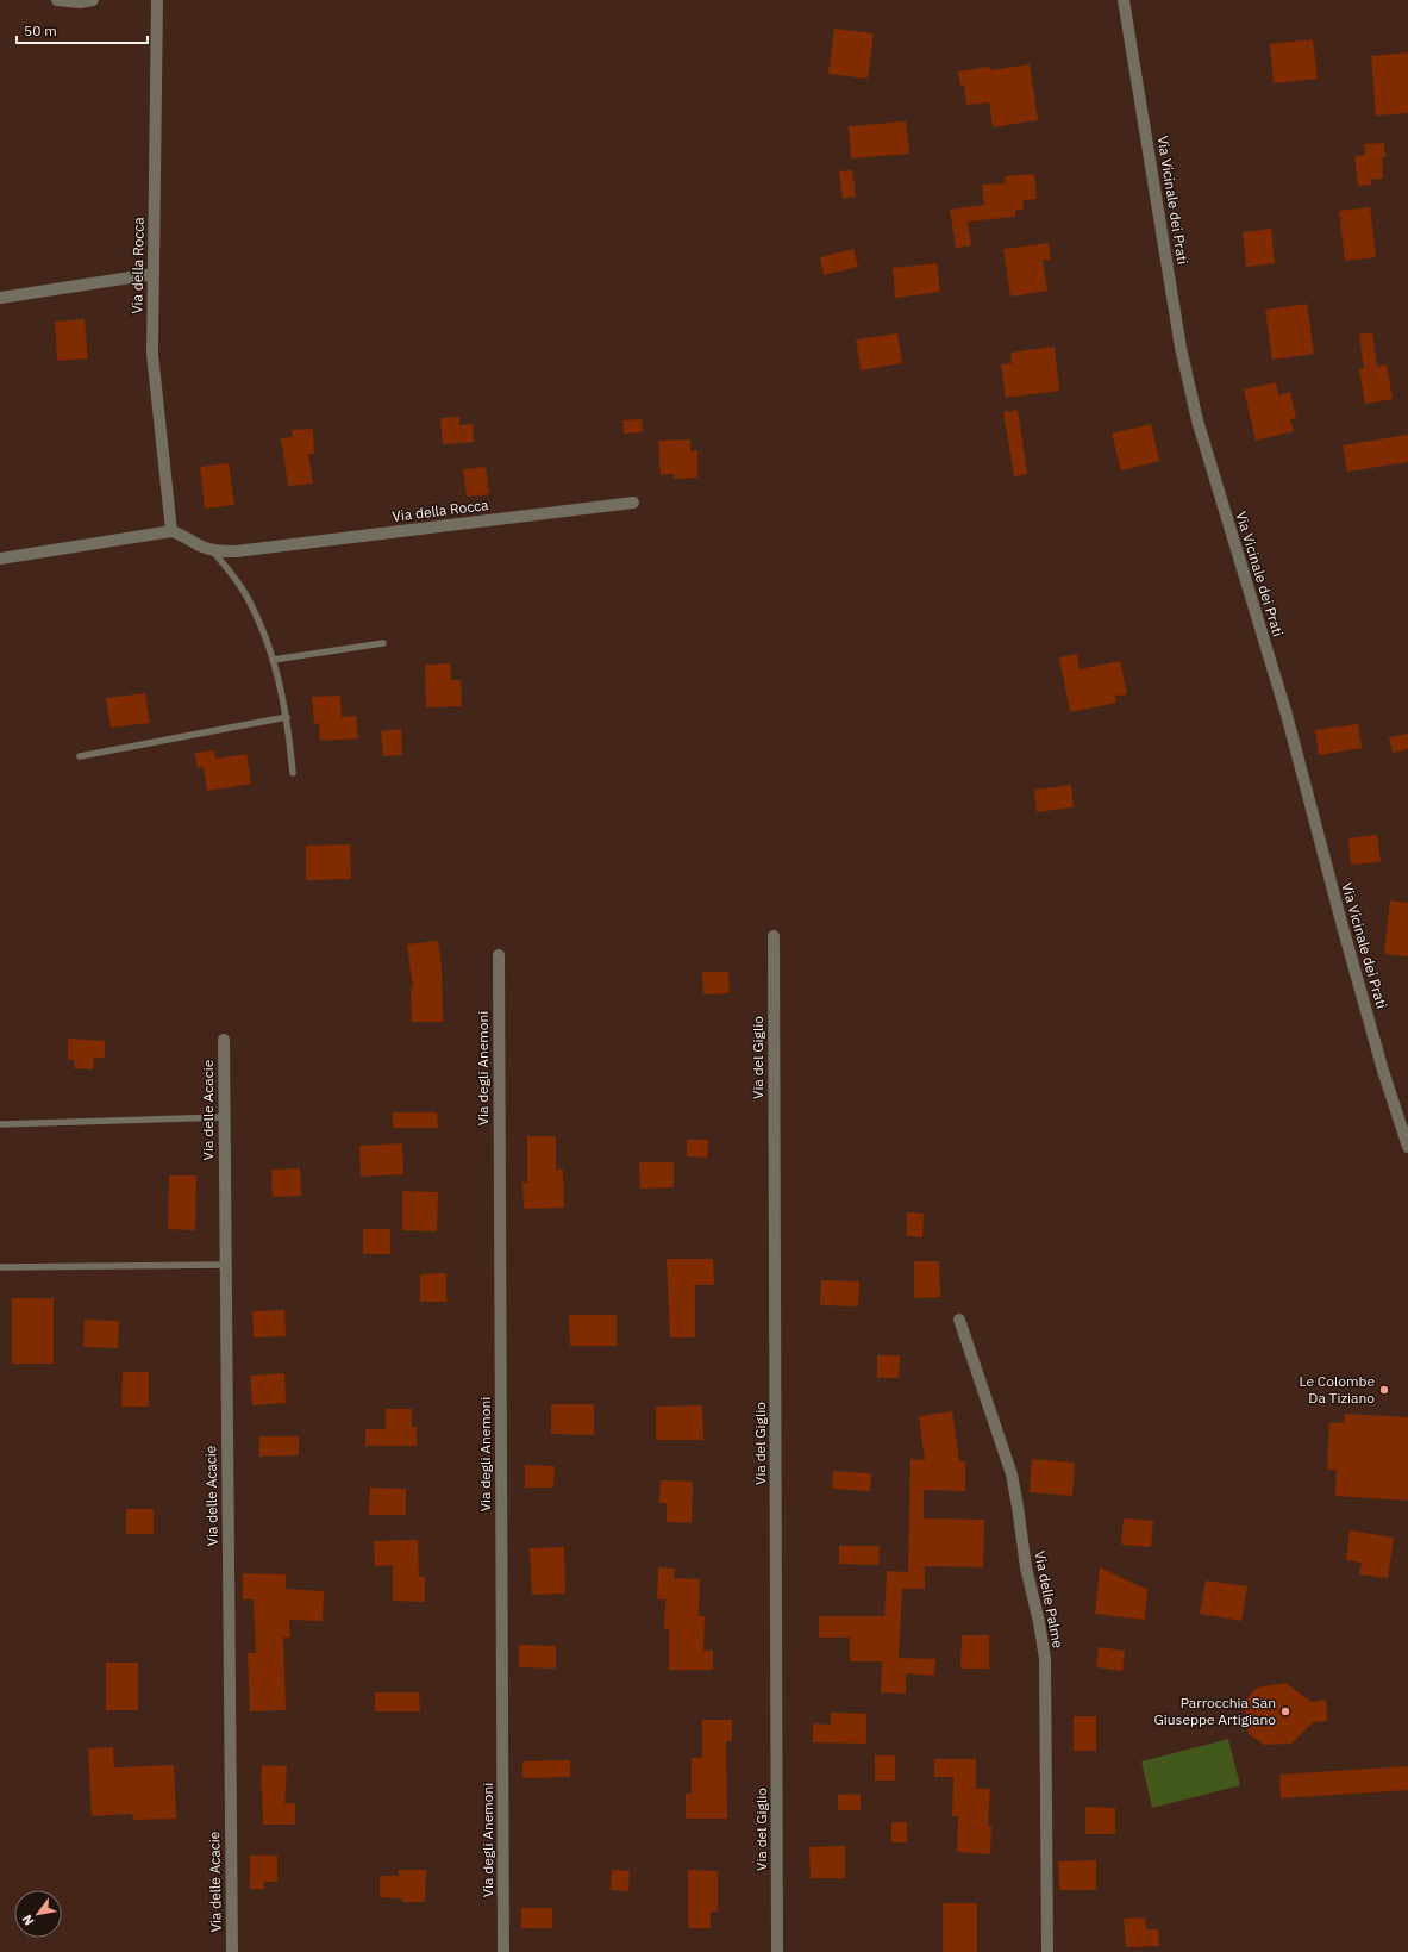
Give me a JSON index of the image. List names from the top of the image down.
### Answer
{
  "streets": {
    "street": [
      "Via Vicinale dei Prati",
      "Via della Rocca",
      "Via del Giglio",
      "Via degli Anemoni",
      "Via delle Acacie",
      "Via delle Palme"
    ]
  },
  "places": ["Le Colombe Da Tiziano", "Parrocchia San Giuseppe Artigiano"],
  "scale_bar": "50 m",
  "north": "bottom left"
}
